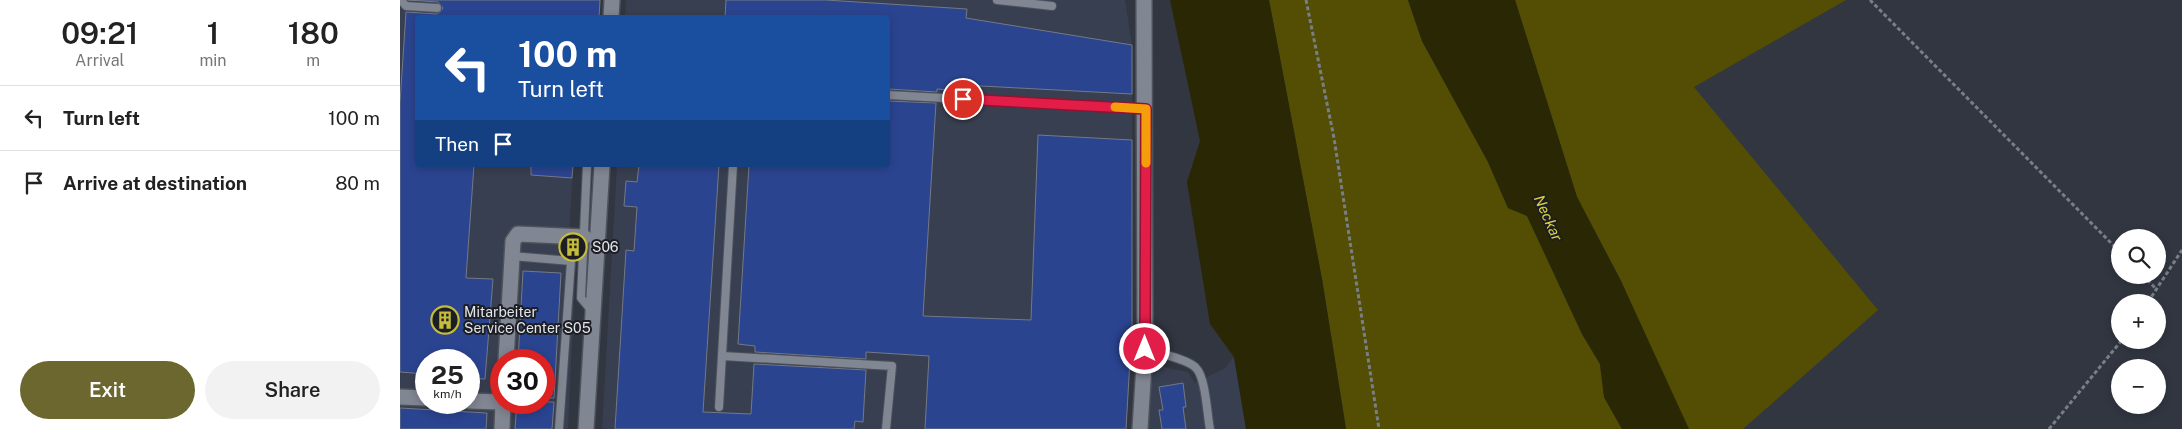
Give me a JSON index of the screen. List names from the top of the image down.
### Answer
{
  "water": ["Neckar"],
  "places": {
    "building": ["S06", "Mitarbeiter Service Center S05"]
  },
  "page": {
    "eta": [
      "09:21",
      "Arrival",
      "1",
      "min",
      "180",
      "m"
    ],
    "turn": ["100 m", "Turn left"],
    "list": [
      {
        "name": "Turn left",
        "value": "100 m"
      },
      {
        "name": "Arrive at destination",
        "value": "80 m"
      }
    ],
    "then": "Then",
    "map_buttons": ["+", "−"],
    "speed": "25 km/h",
    "limit": "30",
    "buttons": ["Exit", "Share"]
  }
}
